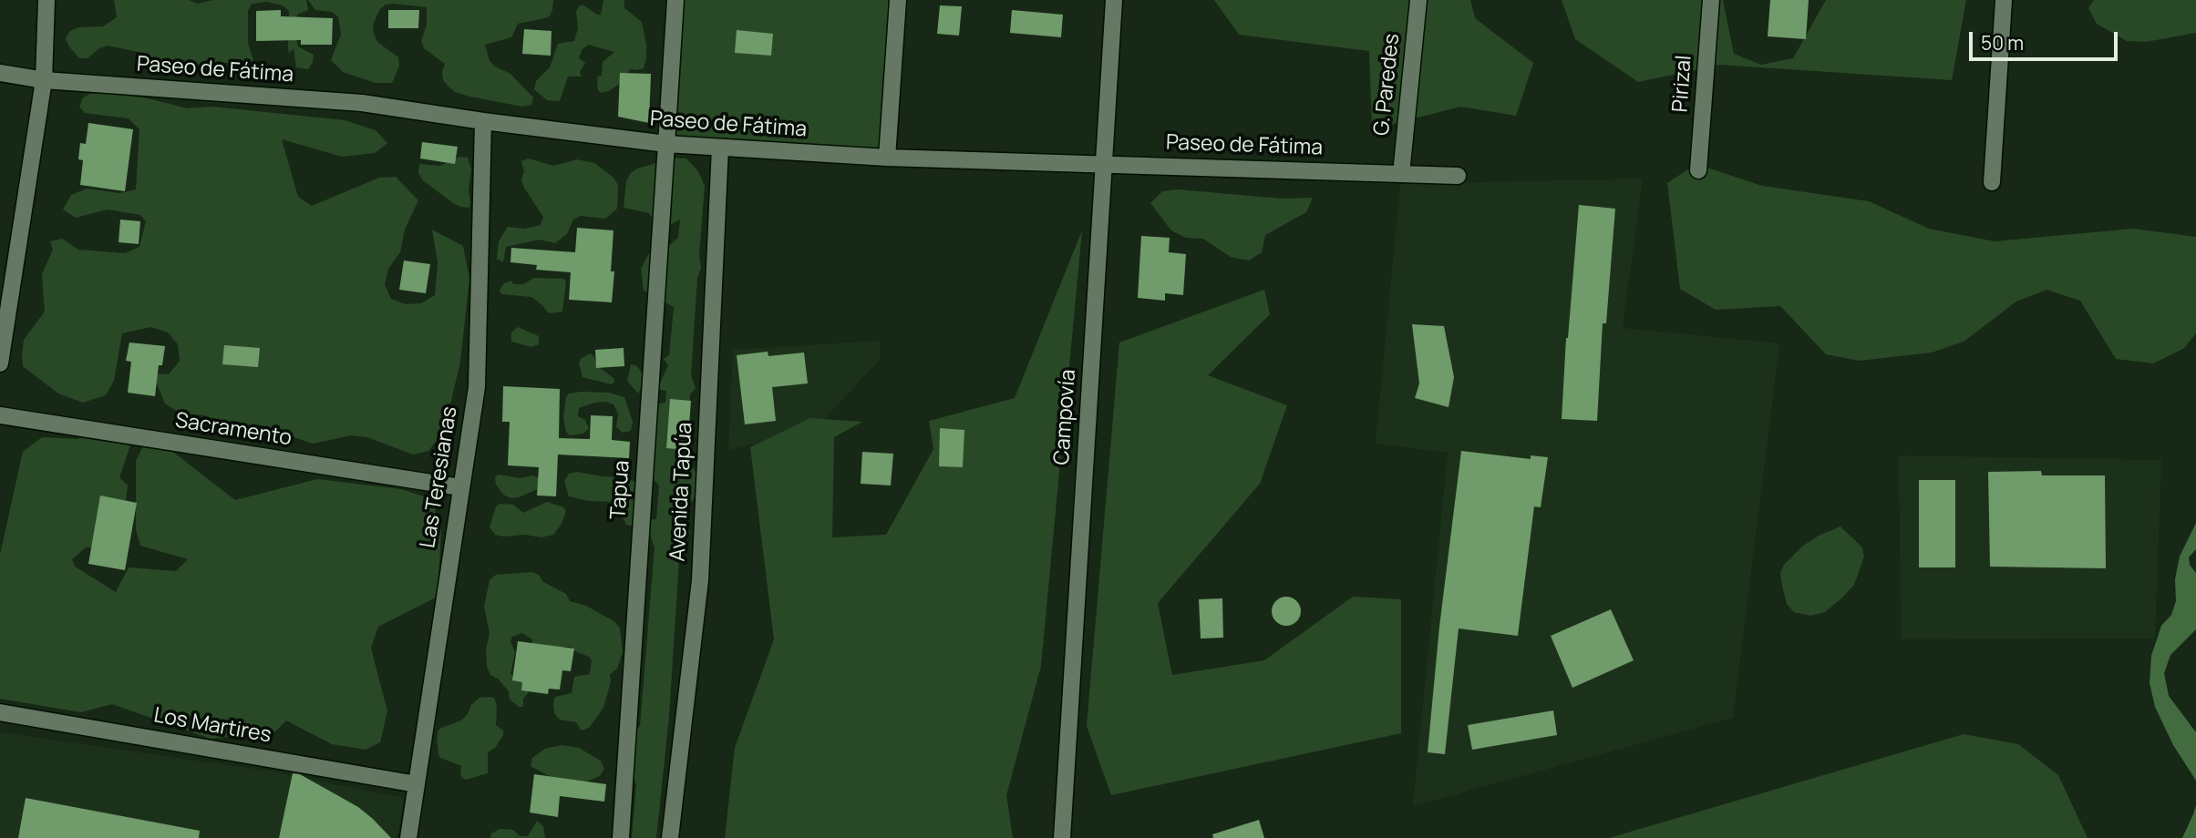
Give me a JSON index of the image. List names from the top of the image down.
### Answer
{
  "streets": {
    "street": [
      "Paseo de Fátima",
      "Pirizal",
      "G. Paredes",
      "Campovía",
      "Sacramento",
      "Las Teresianas",
      "Tapua",
      "Avenida Tapúa",
      "Los Martires"
    ]
  },
  "crossings": [
    ["Paseo de Fátima", "G. Paredes"],
    ["Paseo de Fátima", "Campovía"],
    ["Paseo de Fátima", "Las Teresianas"],
    ["Paseo de Fátima", "Tapua"],
    ["Paseo de Fátima", "Avenida Tapúa"],
    ["Sacramento", "Las Teresianas"],
    ["Las Teresianas", "Los Martires"]
  ],
  "scale_bar": "50 m"
}
